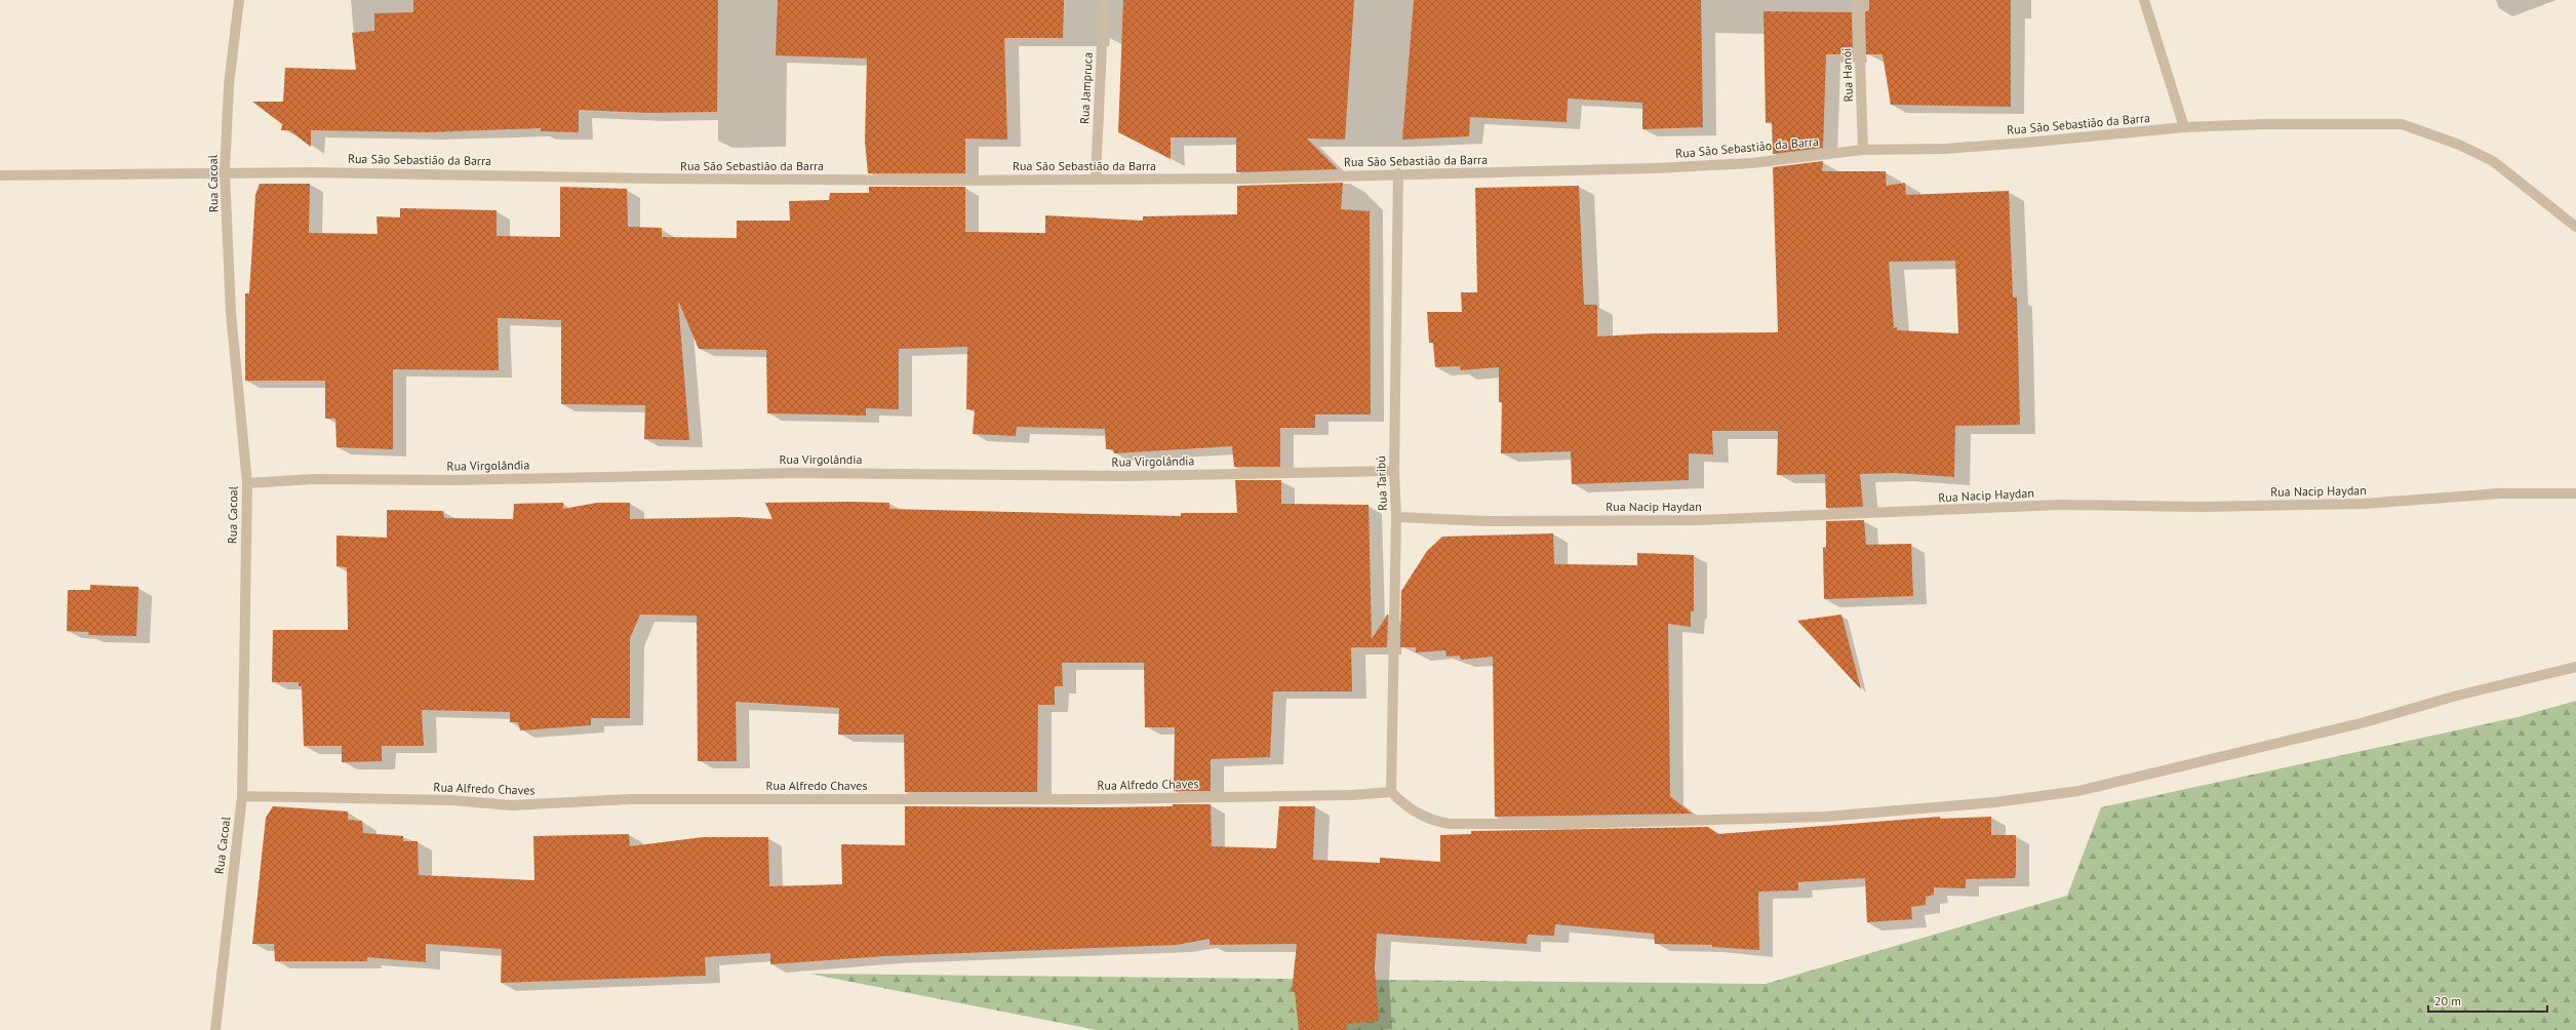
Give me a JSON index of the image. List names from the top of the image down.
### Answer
{
  "streets": {
    "street": [
      "Rua Hanói",
      "Rua Jampruca",
      "Rua São Sebastião da Barra",
      "Rua Cacoal",
      "Rua Virgolândia",
      "Rua Taribú",
      "Rua Nacip Haydan",
      "Rua Alfredo Chaves"
    ]
  },
  "crossings": [
    ["Rua Hanói", "Rua São Sebastião da Barra"],
    ["Rua Jampruca", "Rua São Sebastião da Barra"],
    ["Rua São Sebastião da Barra", "Rua Cacoal"],
    ["Rua São Sebastião da Barra", "Rua Taribú"],
    ["Rua Cacoal", "Rua Virgolândia"],
    ["Rua Cacoal", "Rua Alfredo Chaves"],
    ["Rua Virgolândia", "Rua Taribú"],
    ["Rua Taribú", "Rua Nacip Haydan"],
    ["Rua Taribú", "Rua Alfredo Chaves"]
  ],
  "scale_bar": "20 m"
}
